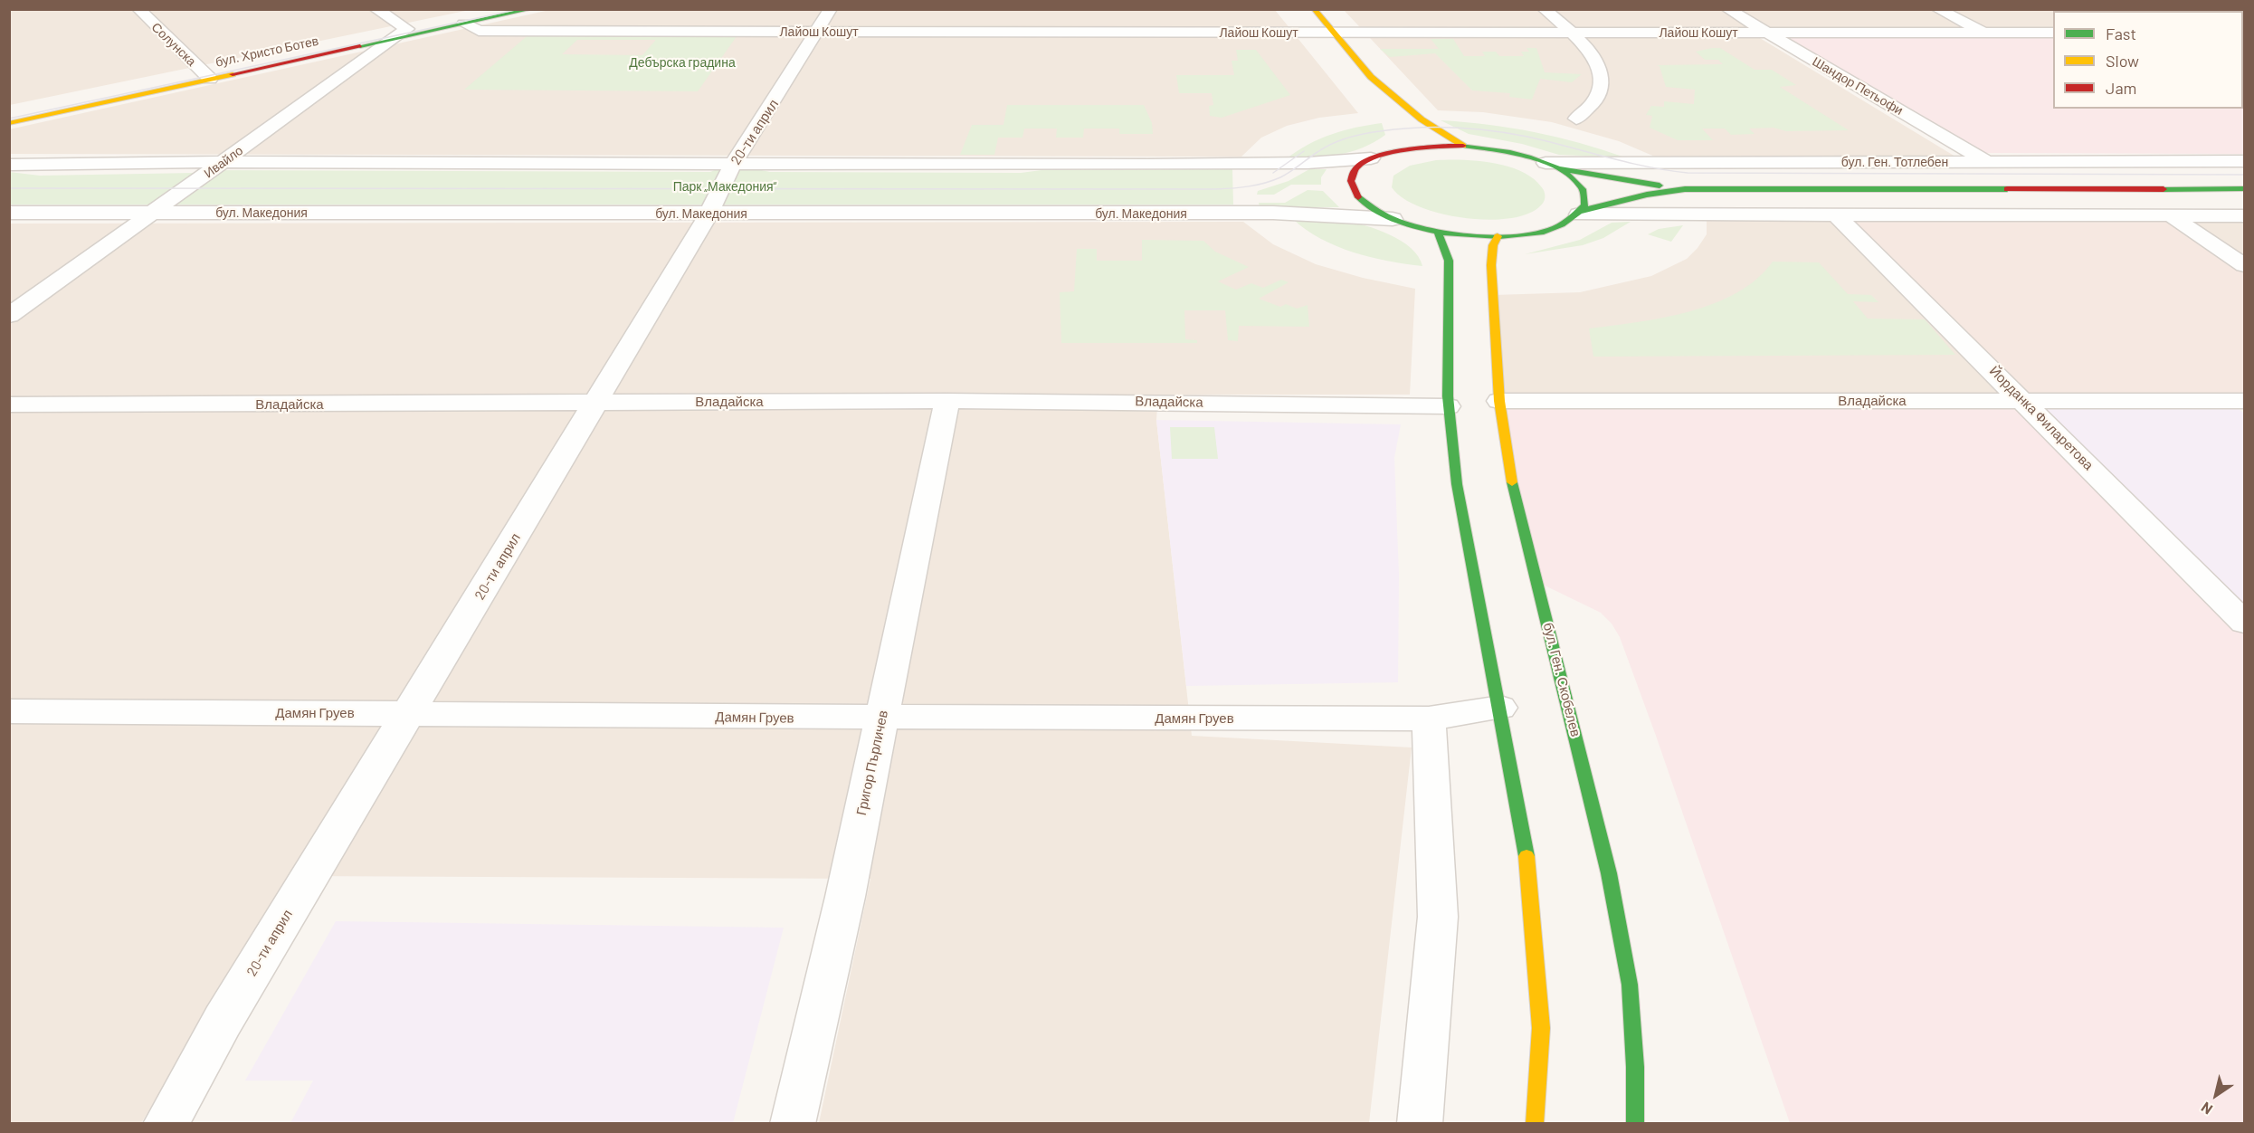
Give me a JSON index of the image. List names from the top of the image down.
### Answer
{
  "streets": {
    "main road": ["бул. Христо Ботев", "бул. Ген. Тотлебен", "бул. Ген. Скобелев"],
    "street": [
      "Лайош Кошут",
      "Солунска",
      "Шандор Петьофи",
      "20-ти април",
      "Ивайло",
      "бул. Македония",
      "Владайска",
      "Йорданка Филаретова",
      "Дамян Груев",
      "Григор Пърличев"
    ]
  },
  "crossings": [
    ["Лайош Кошут", "бул. Христо Ботев"],
    ["Лайош Кошут", "Шандор Петьофи"],
    ["Лайош Кошут", "20-ти април"],
    ["Солунска", "бул. Христо Ботев"],
    ["бул. Христо Ботев", "Ивайло"],
    ["Шандор Петьофи", "бул. Ген. Тотлебен"],
    ["20-ти април", "бул. Македония"],
    ["20-ти април", "Владайска"],
    ["20-ти април", "Дамян Груев"],
    ["Ивайло", "бул. Македония"],
    ["бул. Ген. Тотлебен", "бул. Македония"],
    ["бул. Ген. Тотлебен", "бул. Ген. Скобелев"],
    ["Владайска", "Йорданка Филаретова"],
    ["Владайска", "бул. Ген. Скобелев"],
    ["Владайска", "Григор Пърличев"],
    ["Дамян Груев", "Григор Пърличев"]
  ],
  "parks": ["Дебърска градина", "Парк „Македония“"],
  "legend": ["Fast", "Slow", "Jam"],
  "north": "bottom left"
}
